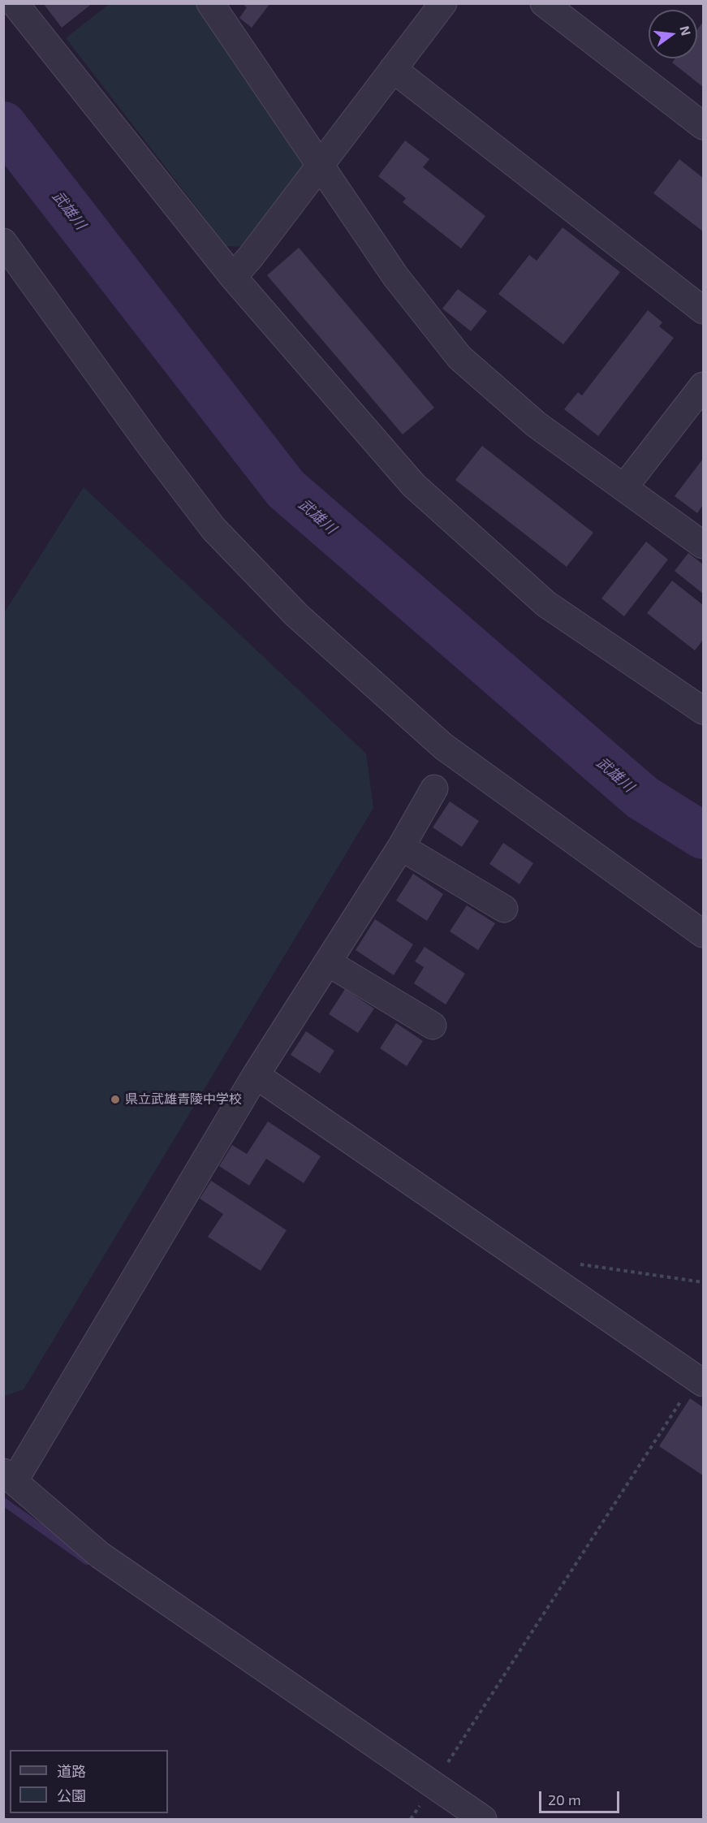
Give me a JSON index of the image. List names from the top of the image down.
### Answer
{
  "water": ["武雄川"],
  "places": ["県立武雄青陵中学校"],
  "legend": ["道路", "公園"],
  "scale_bar": "20 m",
  "north": "right"
}
